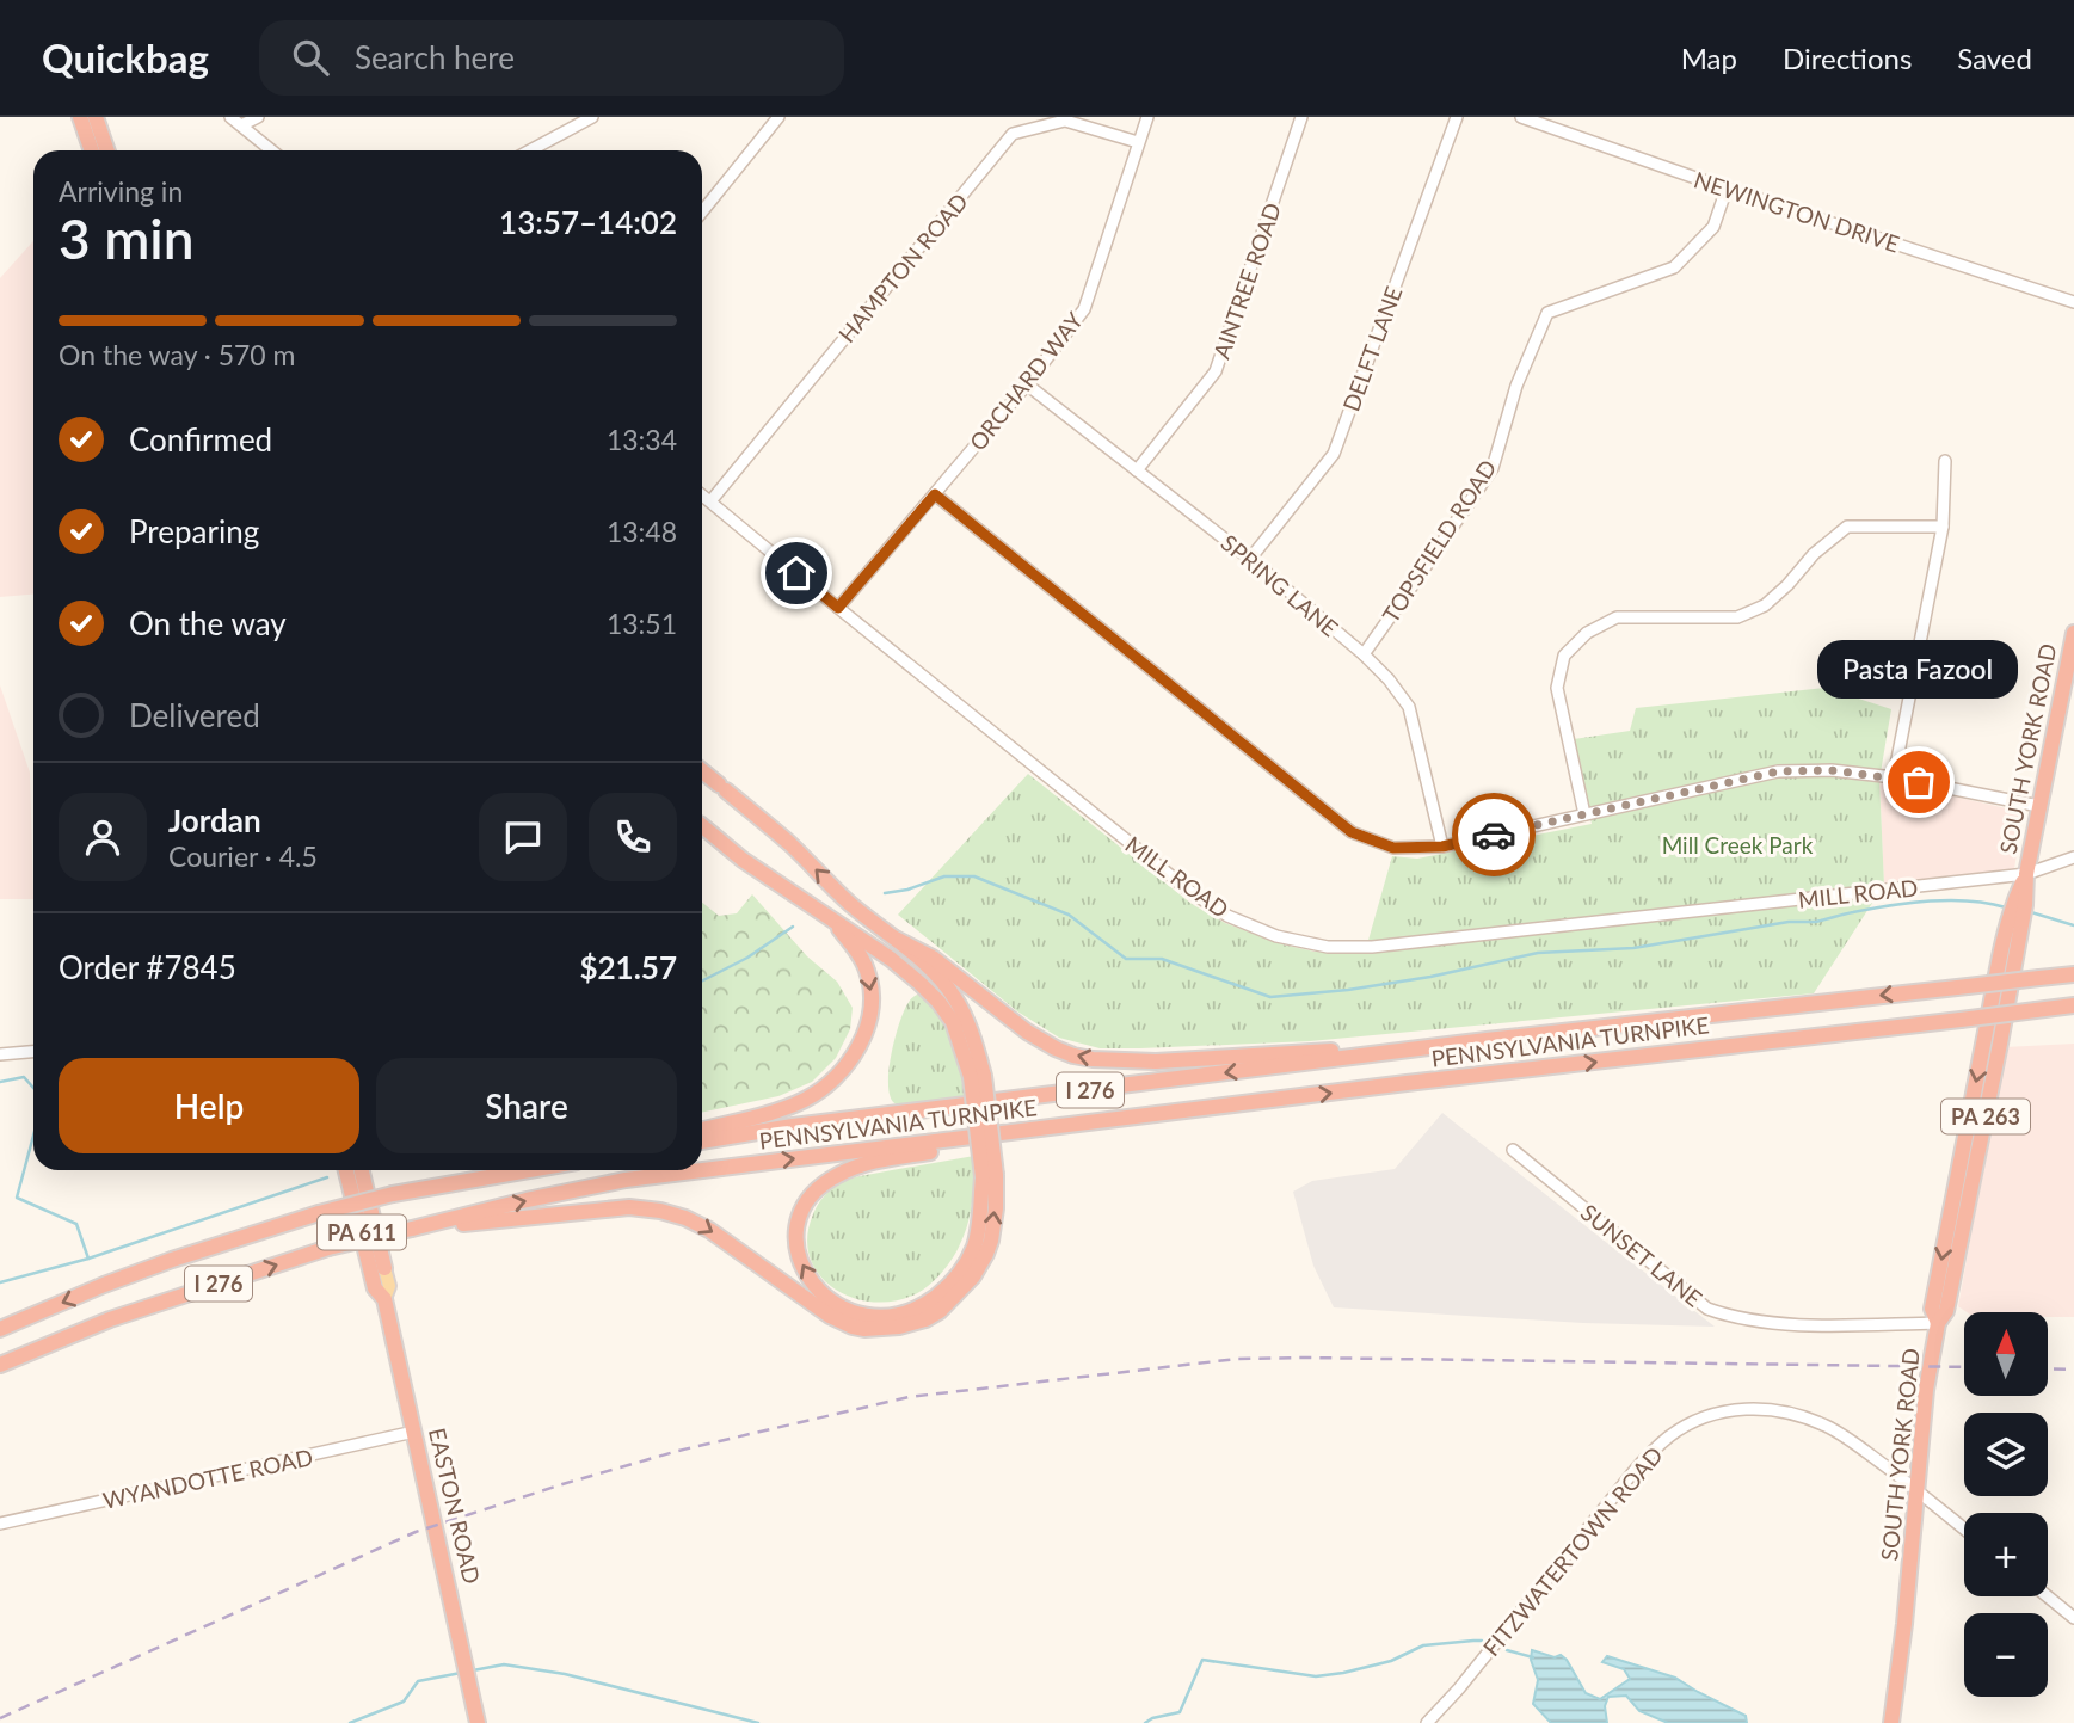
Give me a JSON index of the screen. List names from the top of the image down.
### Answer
{
  "streets": {
    "highway": [
      "SOUTH YORK ROAD",
      "PENNSYLVANIA TURNPIKE",
      "I 276",
      "PA 263",
      "PA 611",
      "EASTON ROAD"
    ],
    "street": [
      "NEWINGTON DRIVE",
      "HAMPTON ROAD",
      "AINTREE ROAD",
      "DELFT LANE",
      "ORCHARD WAY",
      "TOPSFIELD ROAD",
      "SPRING LANE",
      "MILL ROAD",
      "SUNSET LANE",
      "WYANDOTTE ROAD",
      "FITZWATERTOWN ROAD"
    ]
  },
  "crossings": [
    ["NEWINGTON DRIVE", "TOPSFIELD ROAD"],
    ["HAMPTON ROAD", "ORCHARD WAY"],
    ["HAMPTON ROAD", "MILL ROAD"],
    ["AINTREE ROAD", "SPRING LANE"],
    ["DELFT LANE", "SPRING LANE"],
    ["ORCHARD WAY", "SPRING LANE"],
    ["ORCHARD WAY", "MILL ROAD"],
    ["TOPSFIELD ROAD", "SPRING LANE"],
    ["SOUTH YORK ROAD", "MILL ROAD"],
    ["SOUTH YORK ROAD", "SUNSET LANE"],
    ["SOUTH YORK ROAD", "FITZWATERTOWN ROAD"],
    ["WYANDOTTE ROAD", "EASTON ROAD"]
  ],
  "parks": ["Mill Creek Park"],
  "places": ["Pasta Fazool"],
  "north": "top",
  "page": {
    "header": "Quickbag",
    "search": "Search here",
    "nav": ["Map", "Directions", "Saved"],
    "heading": ["3 min", "Arriving in", "13:57–14:02"],
    "panel": [
      "Jordan",
      "Courier · 4.5",
      "Order #7845",
      "$21.57"
    ],
    "bar": "On the way · 570 m",
    "list": [
      ["Confirmed", "13:34"],
      ["Preparing", "13:48"],
      ["On the way", "13:51"],
      "Delivered"
    ],
    "bubble": "Pasta Fazool",
    "buttons": ["Help", "Share"],
    "map_buttons": ["+", "−"]
  }
}
